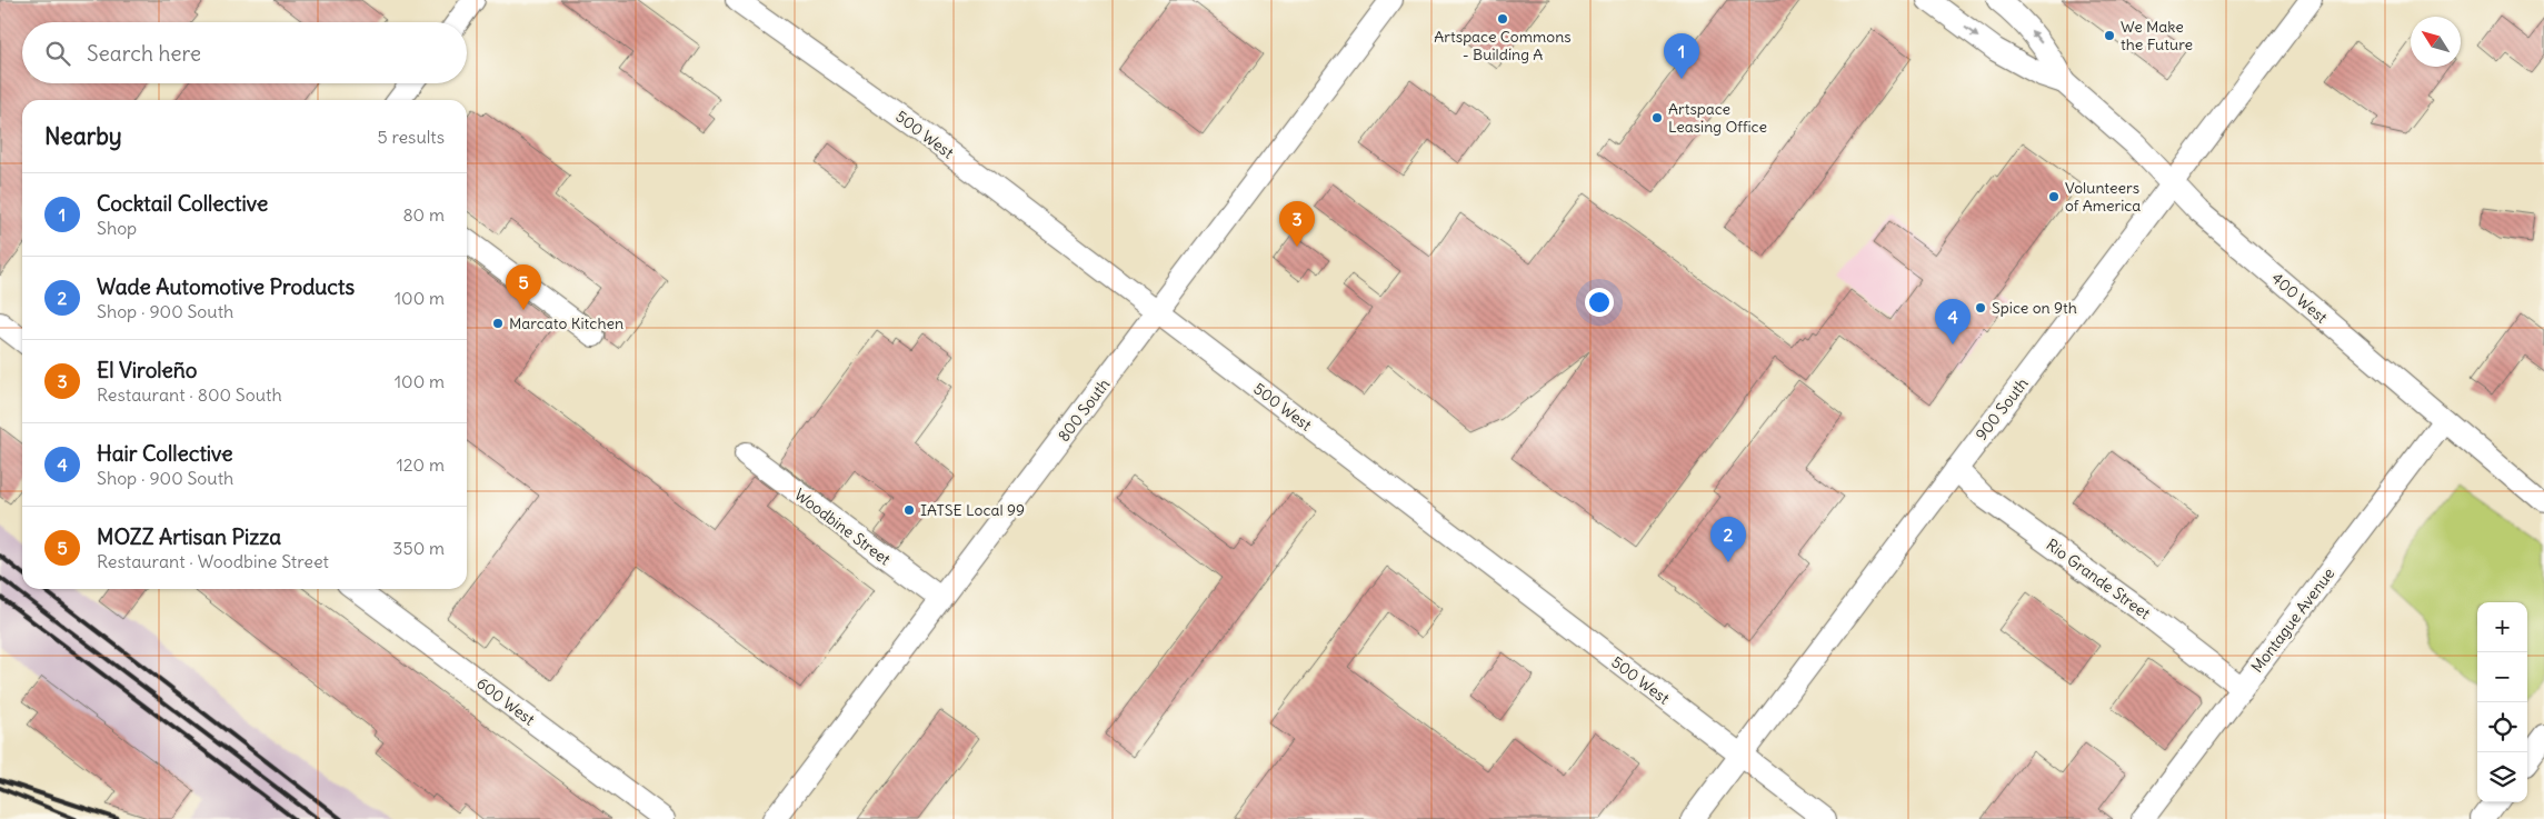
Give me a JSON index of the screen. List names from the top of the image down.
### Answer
{
  "streets": {
    "street": [
      "500 West",
      "400 West",
      "900 South",
      "800 South",
      "Woodbine Street",
      "Rio Grande Street",
      "Montague Avenue",
      "600 West"
    ]
  },
  "crossings": [
    ["500 West", "900 South"],
    ["500 West", "800 South"],
    ["400 West", "900 South"],
    ["400 West", "Montague Avenue"],
    ["900 South", "Rio Grande Street"],
    ["800 South", "Woodbine Street"],
    ["Rio Grande Street", "Montague Avenue"]
  ],
  "places": [
    "Artspace Commons - Building A",
    "We Make the Future",
    "Artspace Leasing Office",
    "Volunteers of America",
    "Spice on 9th",
    "Marcato Kitchen",
    "IATSE Local 99"
  ],
  "north": "top left",
  "page": {
    "search": "Search here",
    "pins": [
      "1",
      "3",
      "5",
      "4",
      "2"
    ],
    "heading": ["Nearby", "5 results"],
    "list": [
      {
        "mark": "1",
        "name": "Cocktail Collective",
        "note": "Shop",
        "value": "80 m"
      },
      {
        "mark": "2",
        "name": "Wade Automotive Products",
        "note": "Shop · 900 South",
        "value": "100 m"
      },
      {
        "mark": "3",
        "name": "El Viroleño",
        "note": "Restaurant · 800 South",
        "value": "100 m"
      },
      {
        "mark": "4",
        "name": "Hair Collective",
        "note": "Shop · 900 South",
        "value": "120 m"
      },
      {
        "mark": "5",
        "name": "MOZZ Artisan Pizza",
        "note": "Restaurant · Woodbine Street",
        "value": "350 m"
      }
    ],
    "map_buttons": ["+", "−"]
  }
}
